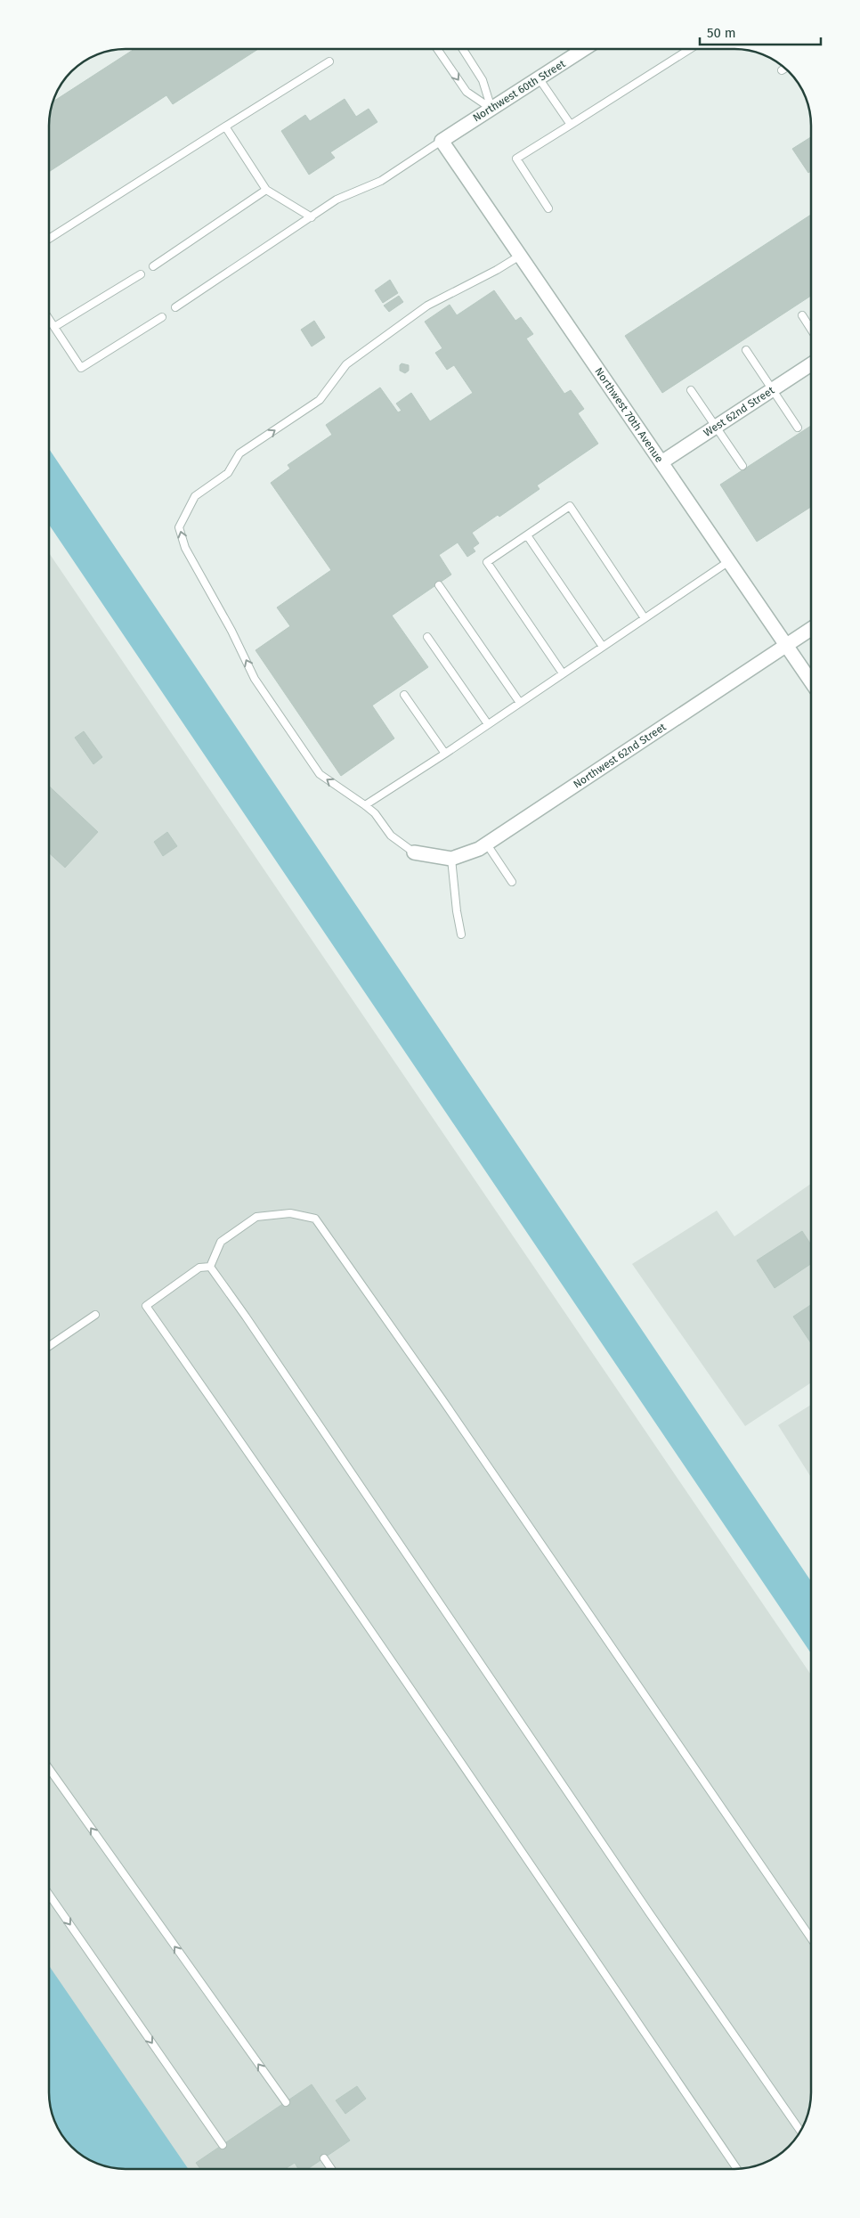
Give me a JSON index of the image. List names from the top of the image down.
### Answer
{
  "streets": {
    "street": [
      "Northwest 60th Street",
      "West 62nd Street",
      "Northwest 70th Avenue",
      "Northwest 62nd Street"
    ]
  },
  "crossings": [
    ["Northwest 60th Street", "Northwest 70th Avenue"],
    ["West 62nd Street", "Northwest 70th Avenue"],
    ["Northwest 70th Avenue", "Northwest 62nd Street"]
  ],
  "scale_bar": "50 m"
}
